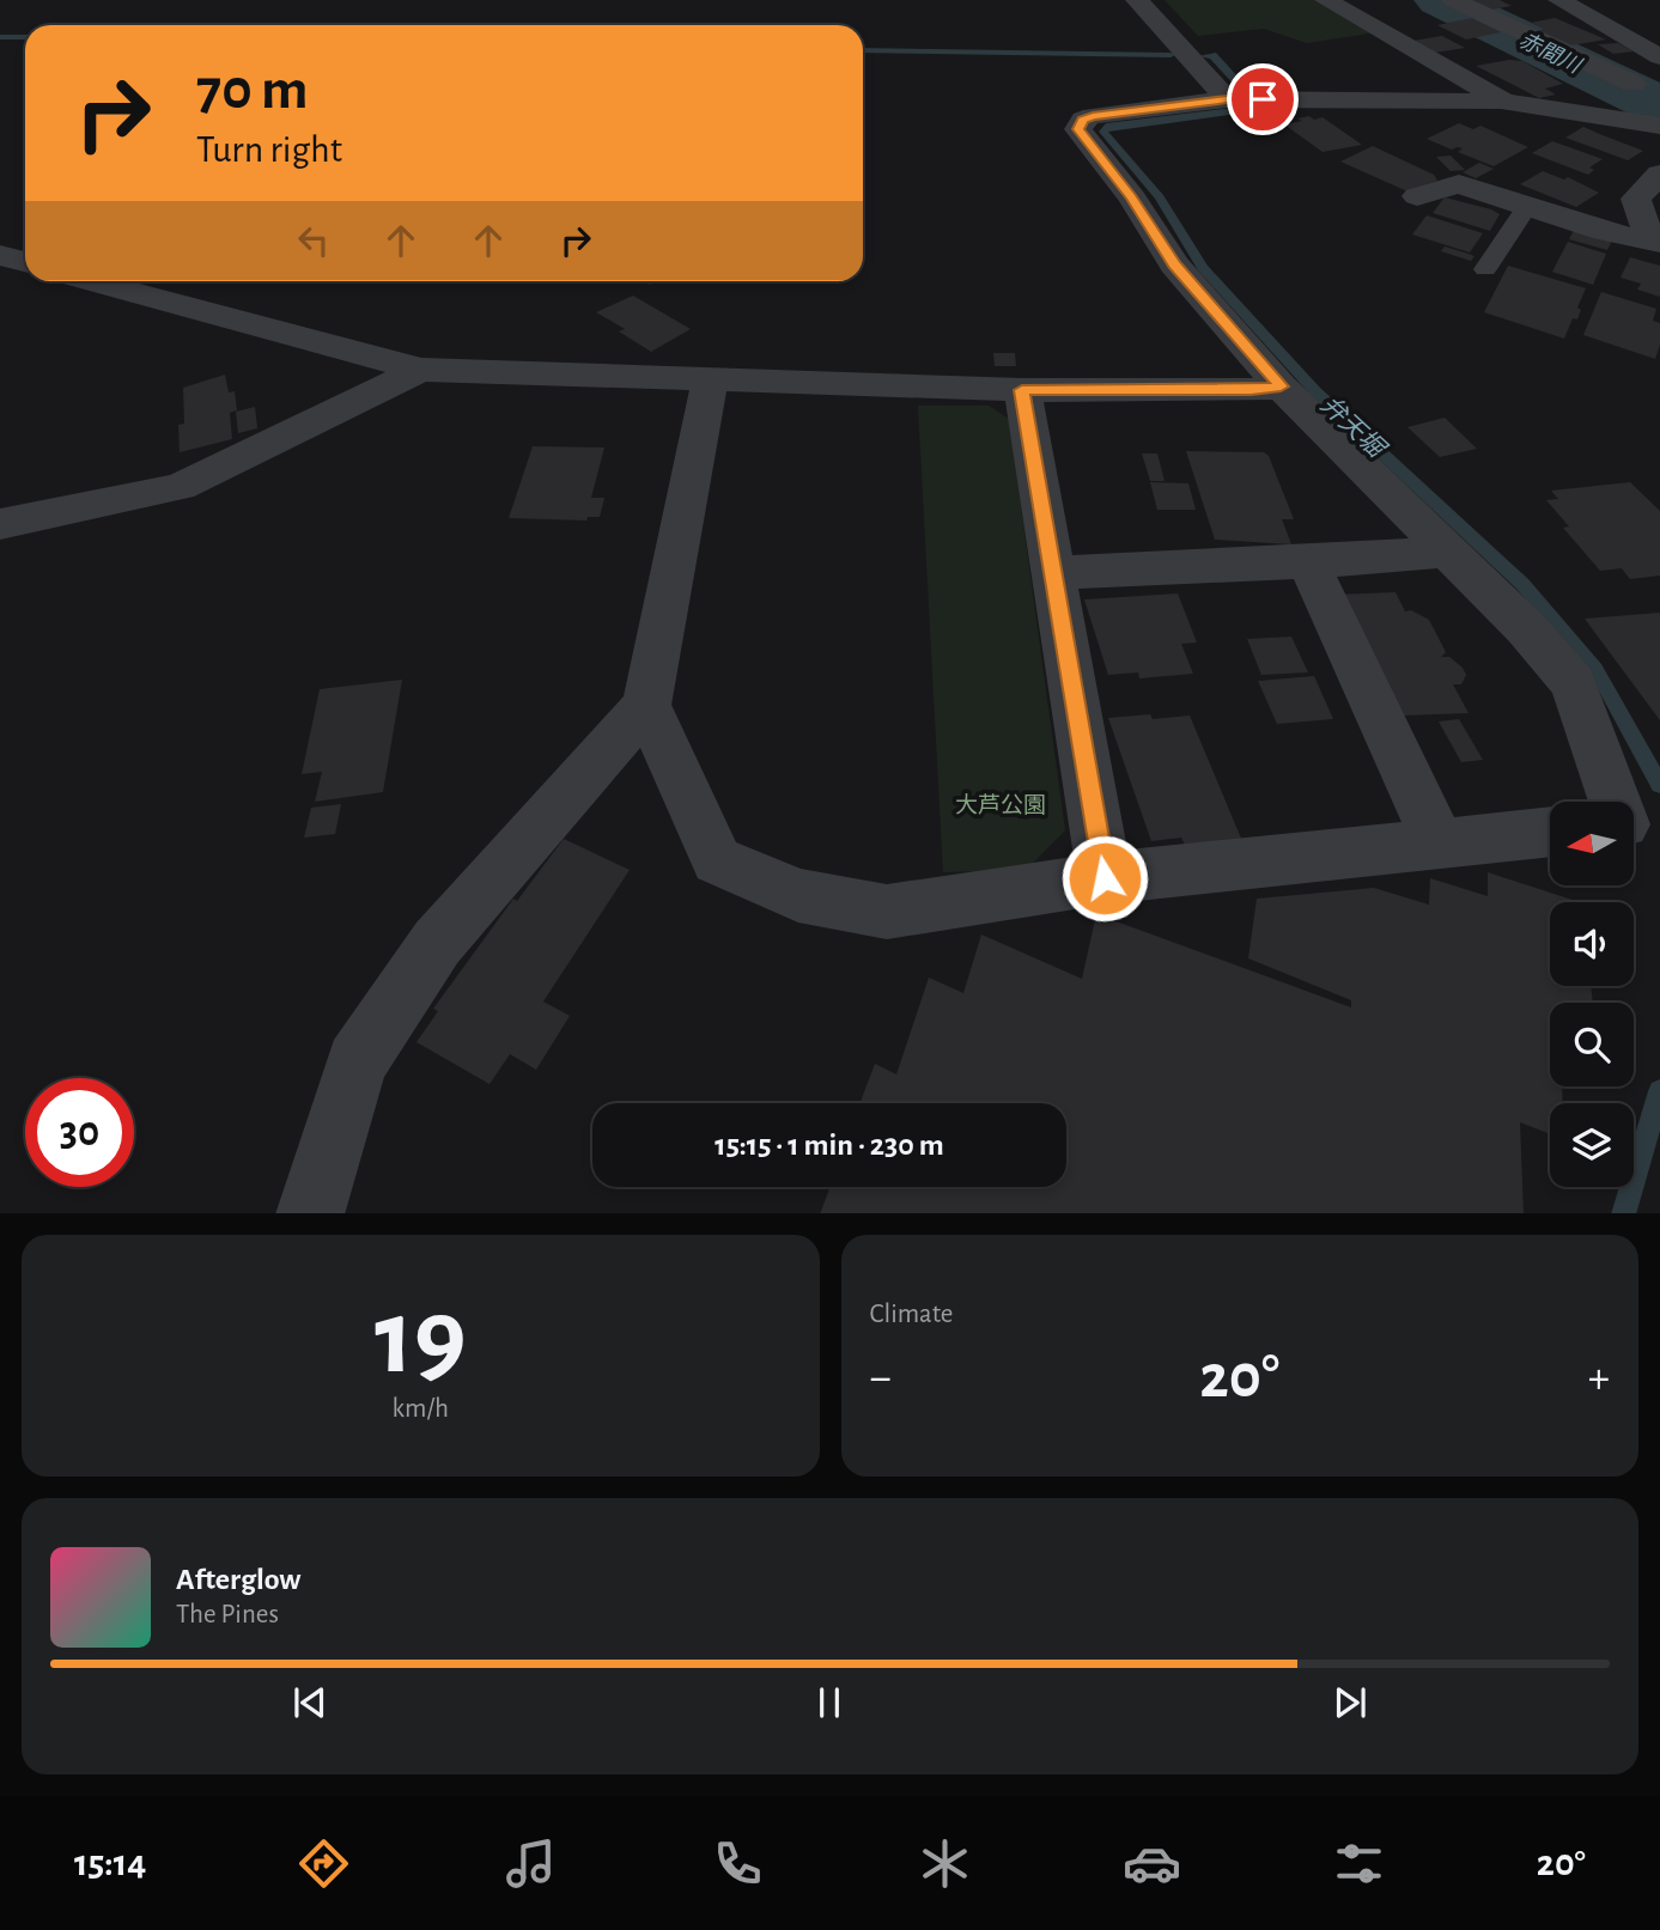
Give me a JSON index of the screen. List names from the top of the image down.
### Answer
{
  "water": ["赤間川", "弁天堀"],
  "parks": ["大芦公園"],
  "north": "left",
  "page": {
    "turn": ["70 m", "Turn right"],
    "limit": "30",
    "trip": "15:15 · 1 min · 230 m",
    "tile": [
      ["19", "km/h"],
      "Climate"
    ],
    "heat": ["−", "20°", "+"],
    "song": ["Afterglow", "The Pines"],
    "tabs": ["15:14", "20°"]
  }
}
